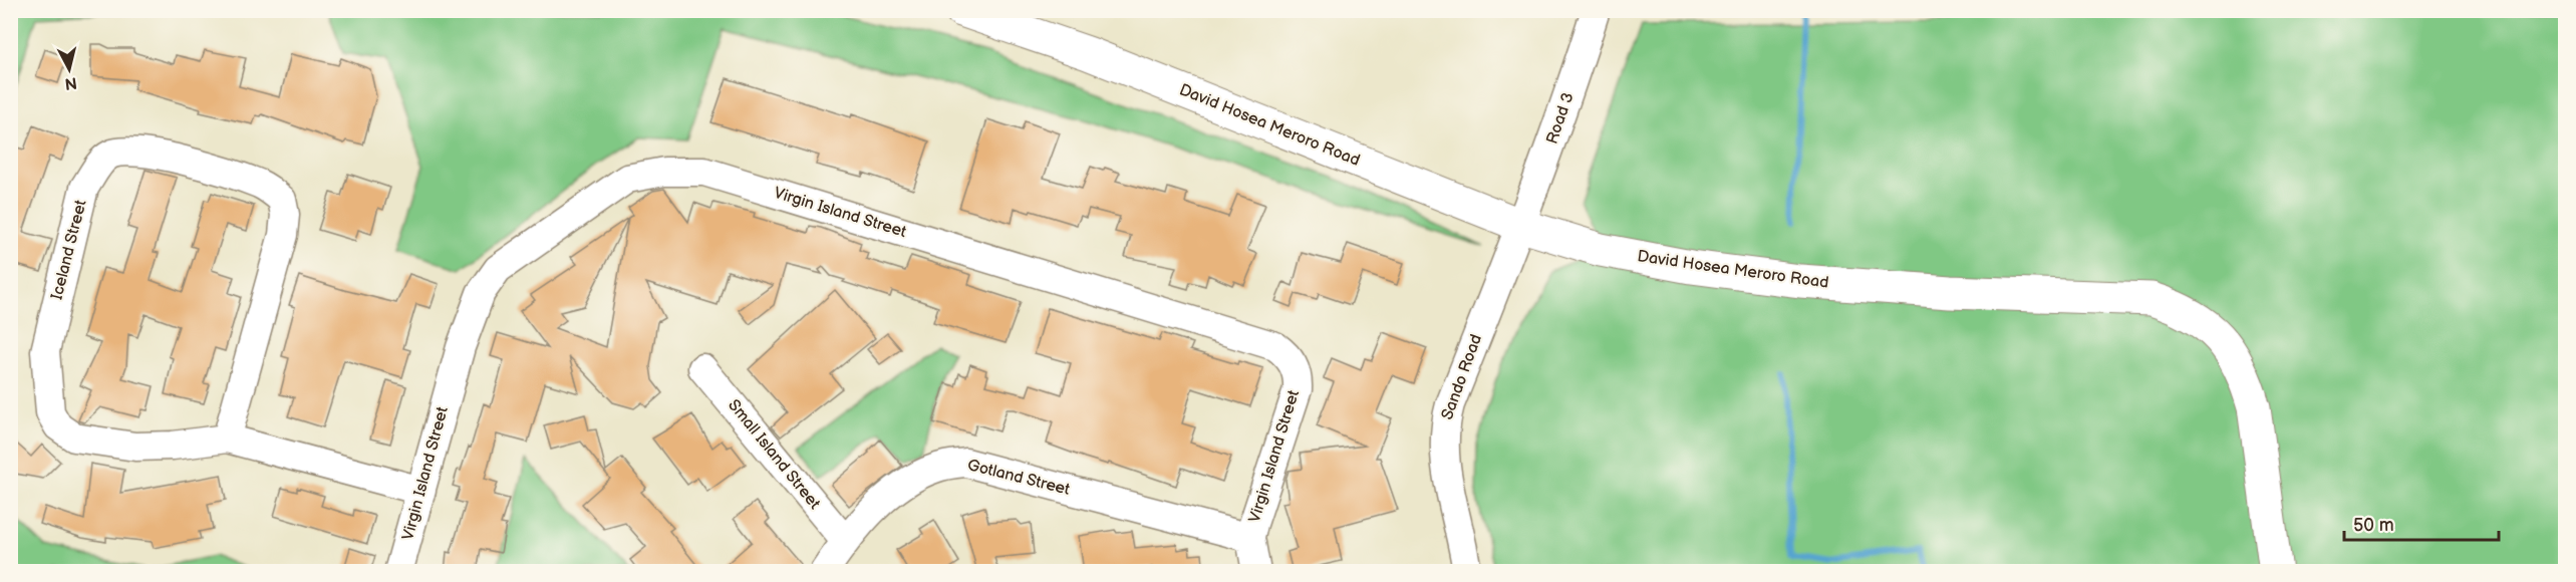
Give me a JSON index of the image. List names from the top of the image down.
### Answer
{
  "streets": {
    "main road": ["David Hosea Meroro Road"],
    "street": [
      "Road 3",
      "Virgin Island Street",
      "Iceland Street",
      "Sando Road",
      "Small Island Street",
      "Gotland Street"
    ]
  },
  "crossings": [
    ["Road 3", "David Hosea Meroro Road"],
    ["Road 3", "Sando Road"],
    ["David Hosea Meroro Road", "Sando Road"],
    ["Virgin Island Street", "Iceland Street"],
    ["Virgin Island Street", "Gotland Street"],
    ["Small Island Street", "Gotland Street"]
  ],
  "scale_bar": "50 m",
  "north": "bottom"
}
